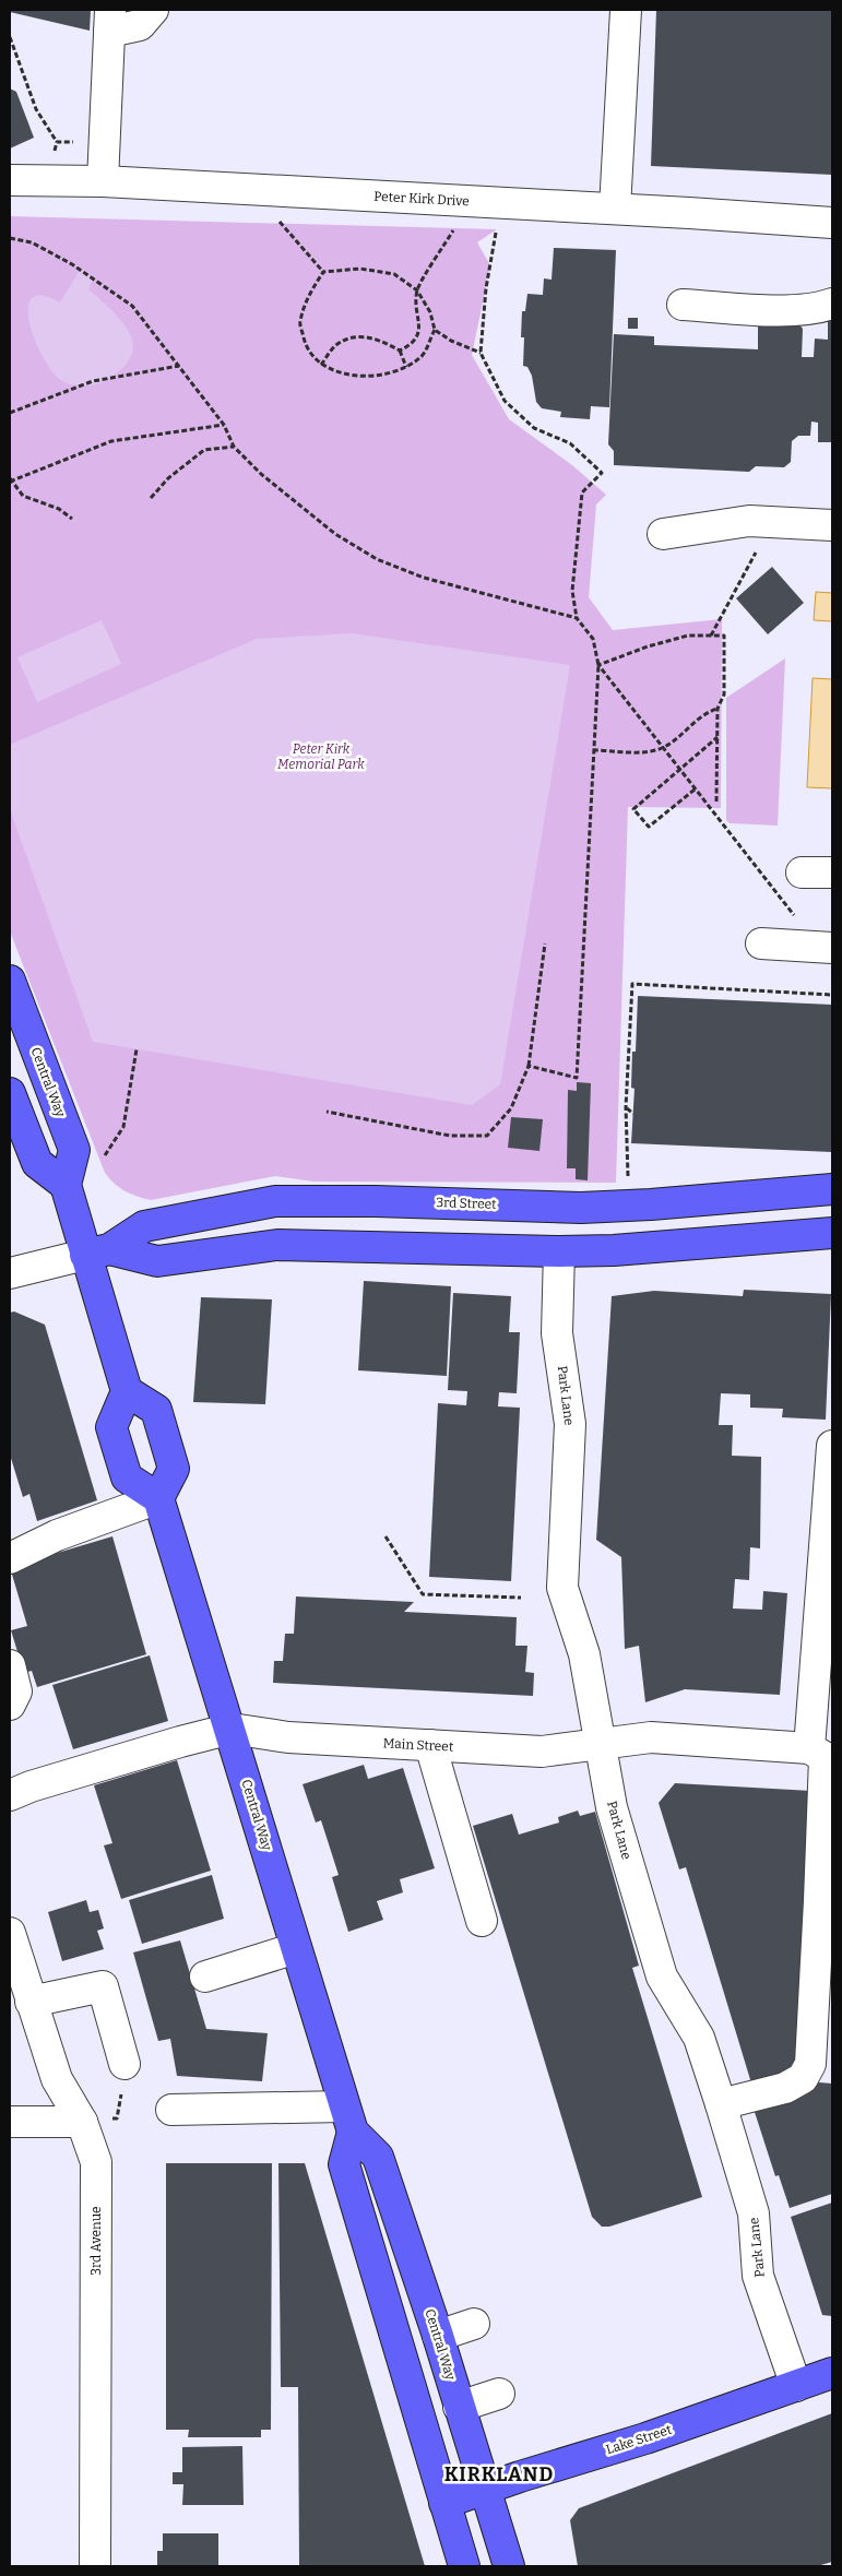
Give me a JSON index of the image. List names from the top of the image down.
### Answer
{
  "streets": {
    "main road": ["Central Way", "3rd Street", "Lake Street"],
    "street": [
      "Peter Kirk Drive",
      "Park Lane",
      "Main Street",
      "3rd Avenue"
    ]
  },
  "crossings": [
    ["Central Way", "3rd Street"],
    ["Central Way", "Main Street"],
    ["Central Way", "Lake Street"],
    ["3rd Street", "Park Lane"],
    ["Park Lane", "Main Street"],
    ["Park Lane", "Lake Street"]
  ],
  "districts": ["KIRKLAND"],
  "parks": ["Peter Kirk Memorial Park"]
}
